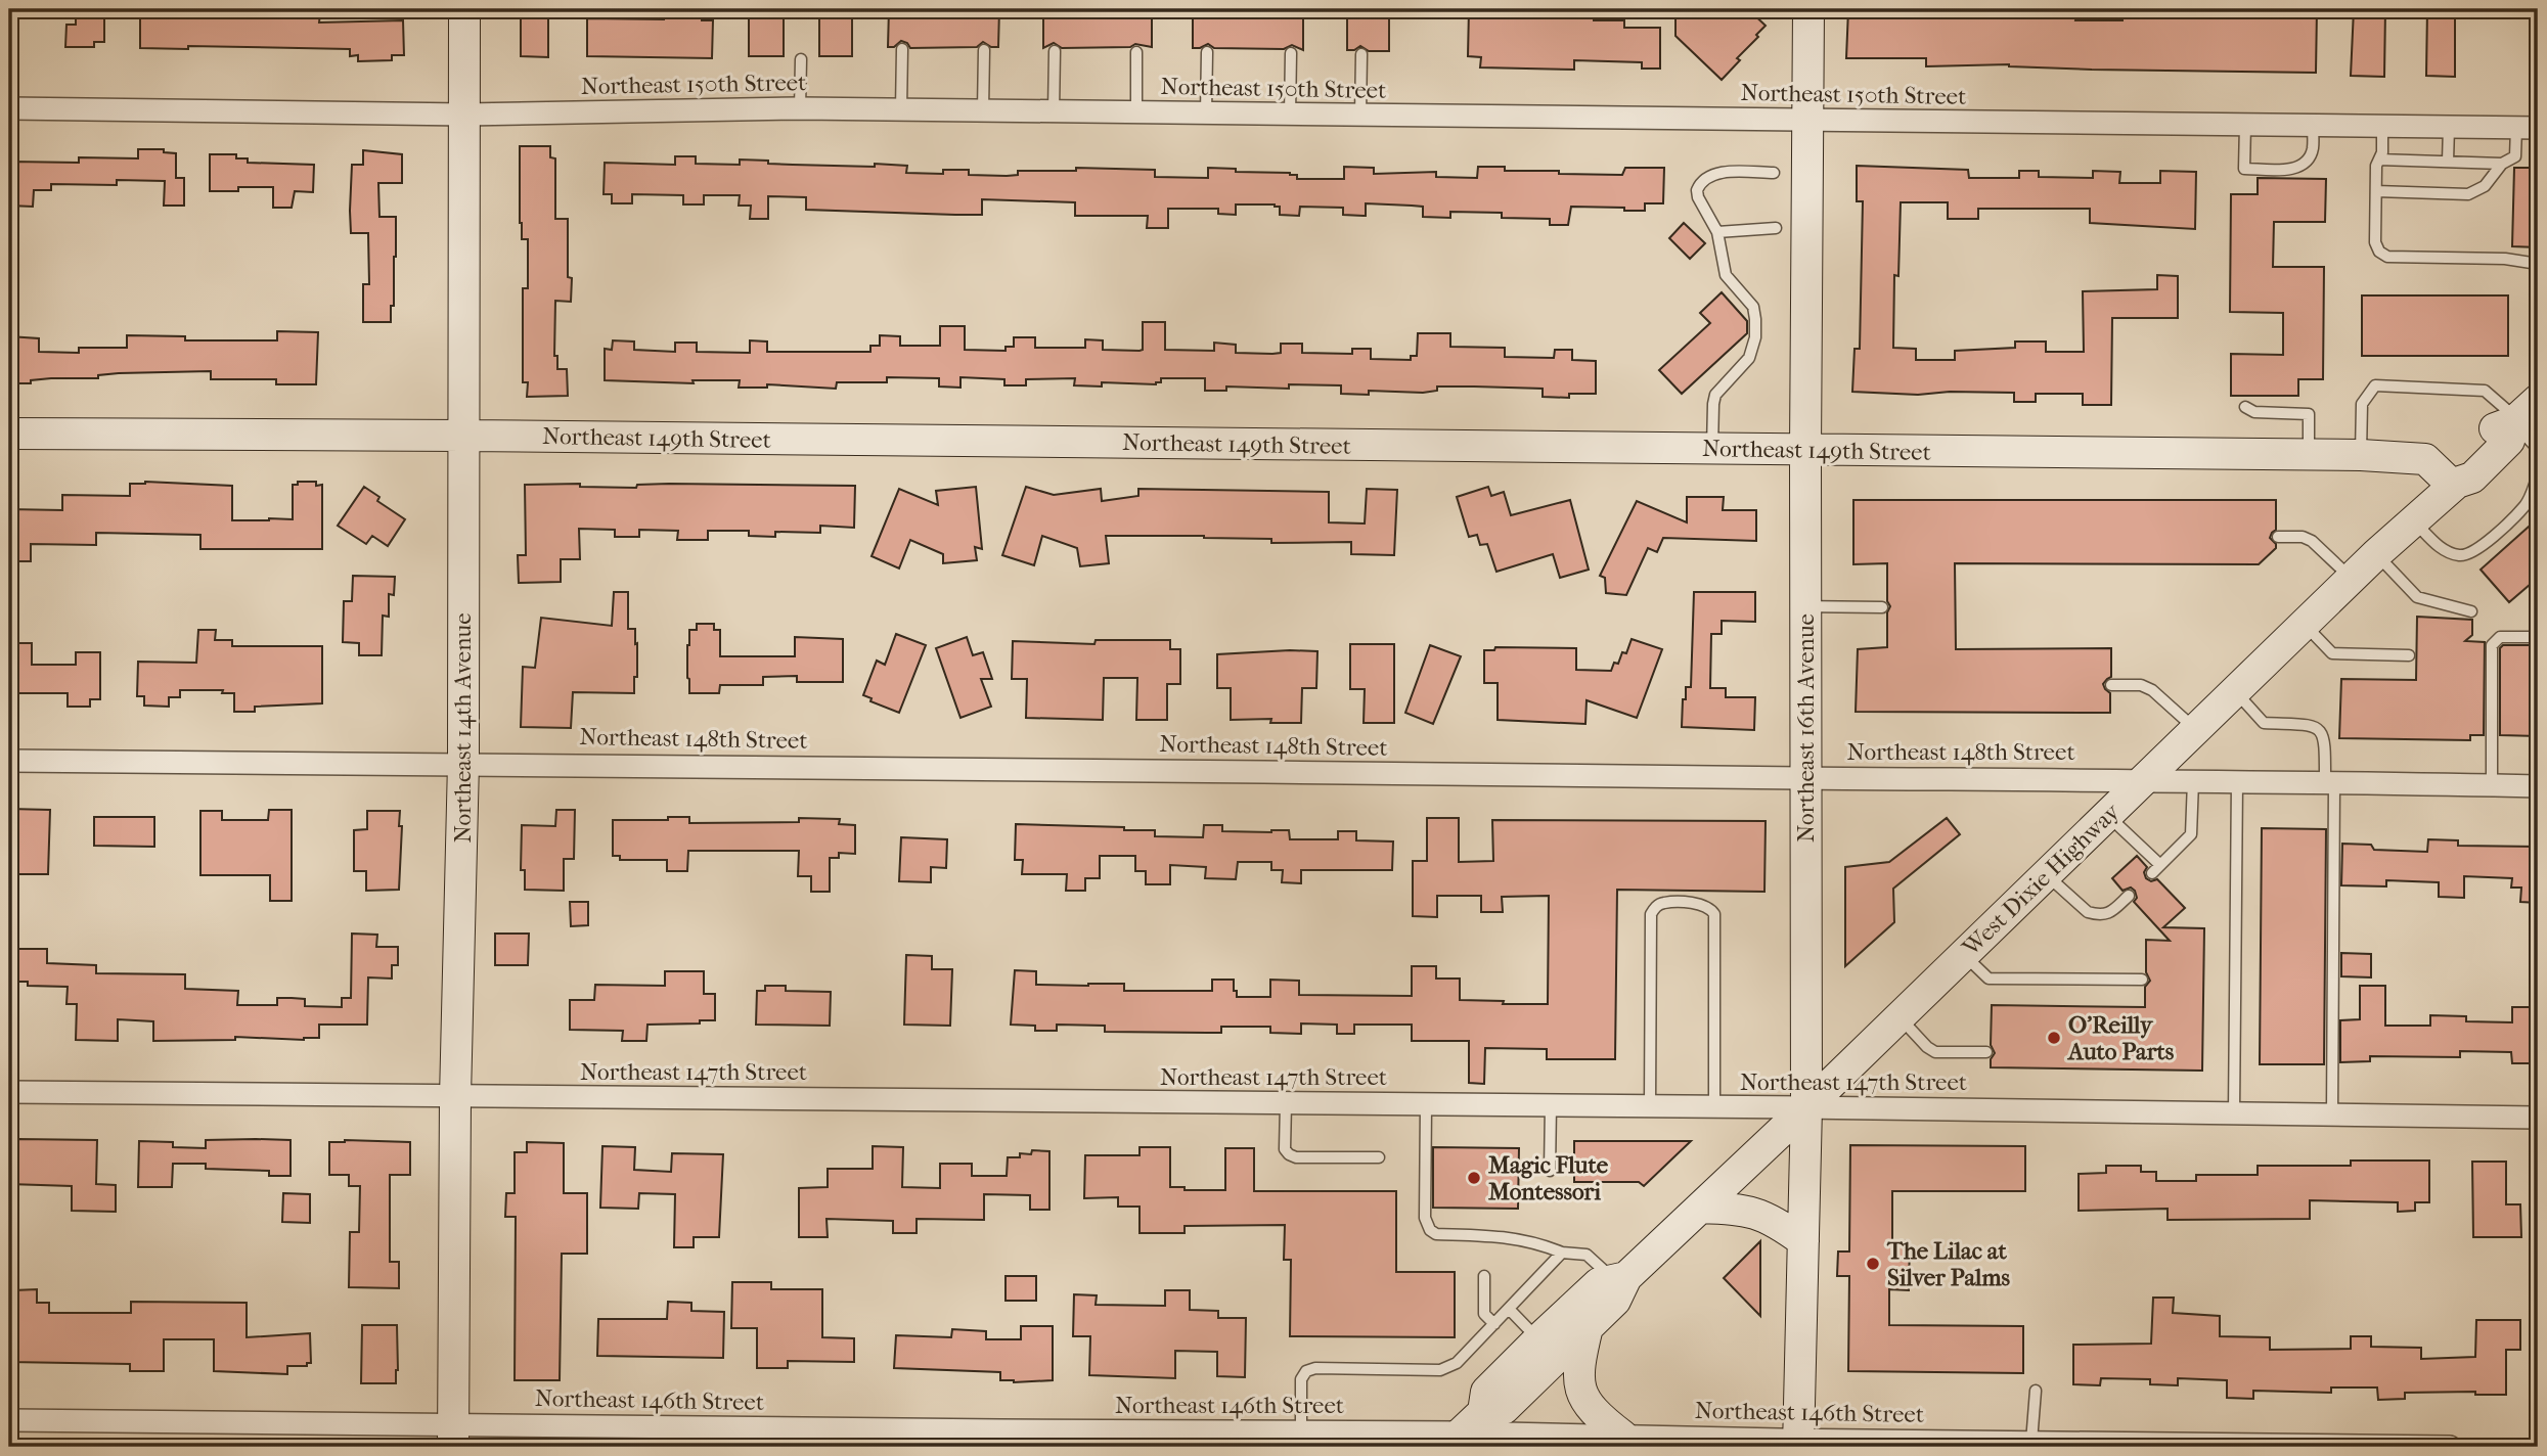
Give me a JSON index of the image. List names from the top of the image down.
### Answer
{
  "streets": {
    "street": [
      "Northeast 150th Street",
      "Northeast 149th Street",
      "Northeast 14th Avenue",
      "Northeast 16th Avenue",
      "Northeast 148th Street",
      "West Dixie Highway",
      "Northeast 147th Street",
      "Northeast 146th Street"
    ]
  },
  "crossings": [
    ["Northeast 150th Street", "Northeast 14th Avenue"],
    ["Northeast 150th Street", "Northeast 16th Avenue"],
    ["Northeast 149th Street", "Northeast 14th Avenue"],
    ["Northeast 149th Street", "Northeast 16th Avenue"],
    ["Northeast 149th Street", "West Dixie Highway"],
    ["Northeast 14th Avenue", "Northeast 148th Street"],
    ["Northeast 14th Avenue", "Northeast 147th Street"],
    ["Northeast 14th Avenue", "Northeast 146th Street"],
    ["Northeast 16th Avenue", "Northeast 148th Street"],
    ["Northeast 16th Avenue", "West Dixie Highway"],
    ["Northeast 16th Avenue", "Northeast 147th Street"],
    ["Northeast 16th Avenue", "Northeast 146th Street"],
    ["Northeast 148th Street", "West Dixie Highway"],
    ["West Dixie Highway", "Northeast 147th Street"],
    ["West Dixie Highway", "Northeast 146th Street"]
  ],
  "places": ["O'Reilly Auto Parts", "Magic Flute Montessori", "The Lilac at Silver Palms"]
}
